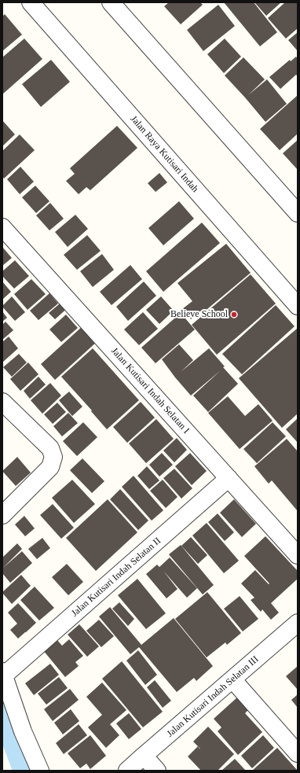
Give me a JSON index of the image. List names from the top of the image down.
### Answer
{
  "streets": {
    "street": [
      "Jalan Raya Kutisari Indah",
      "Jalan Kutisari Indah Selatan I",
      "Jalan Kutisari Indah Selatan II",
      "Jalan Kutisari Indah Selatan III"
    ]
  },
  "crossings": [
    ["Jalan Kutisari Indah Selatan I", "Jalan Kutisari Indah Selatan II"]
  ],
  "places": ["Believe School"]
}
